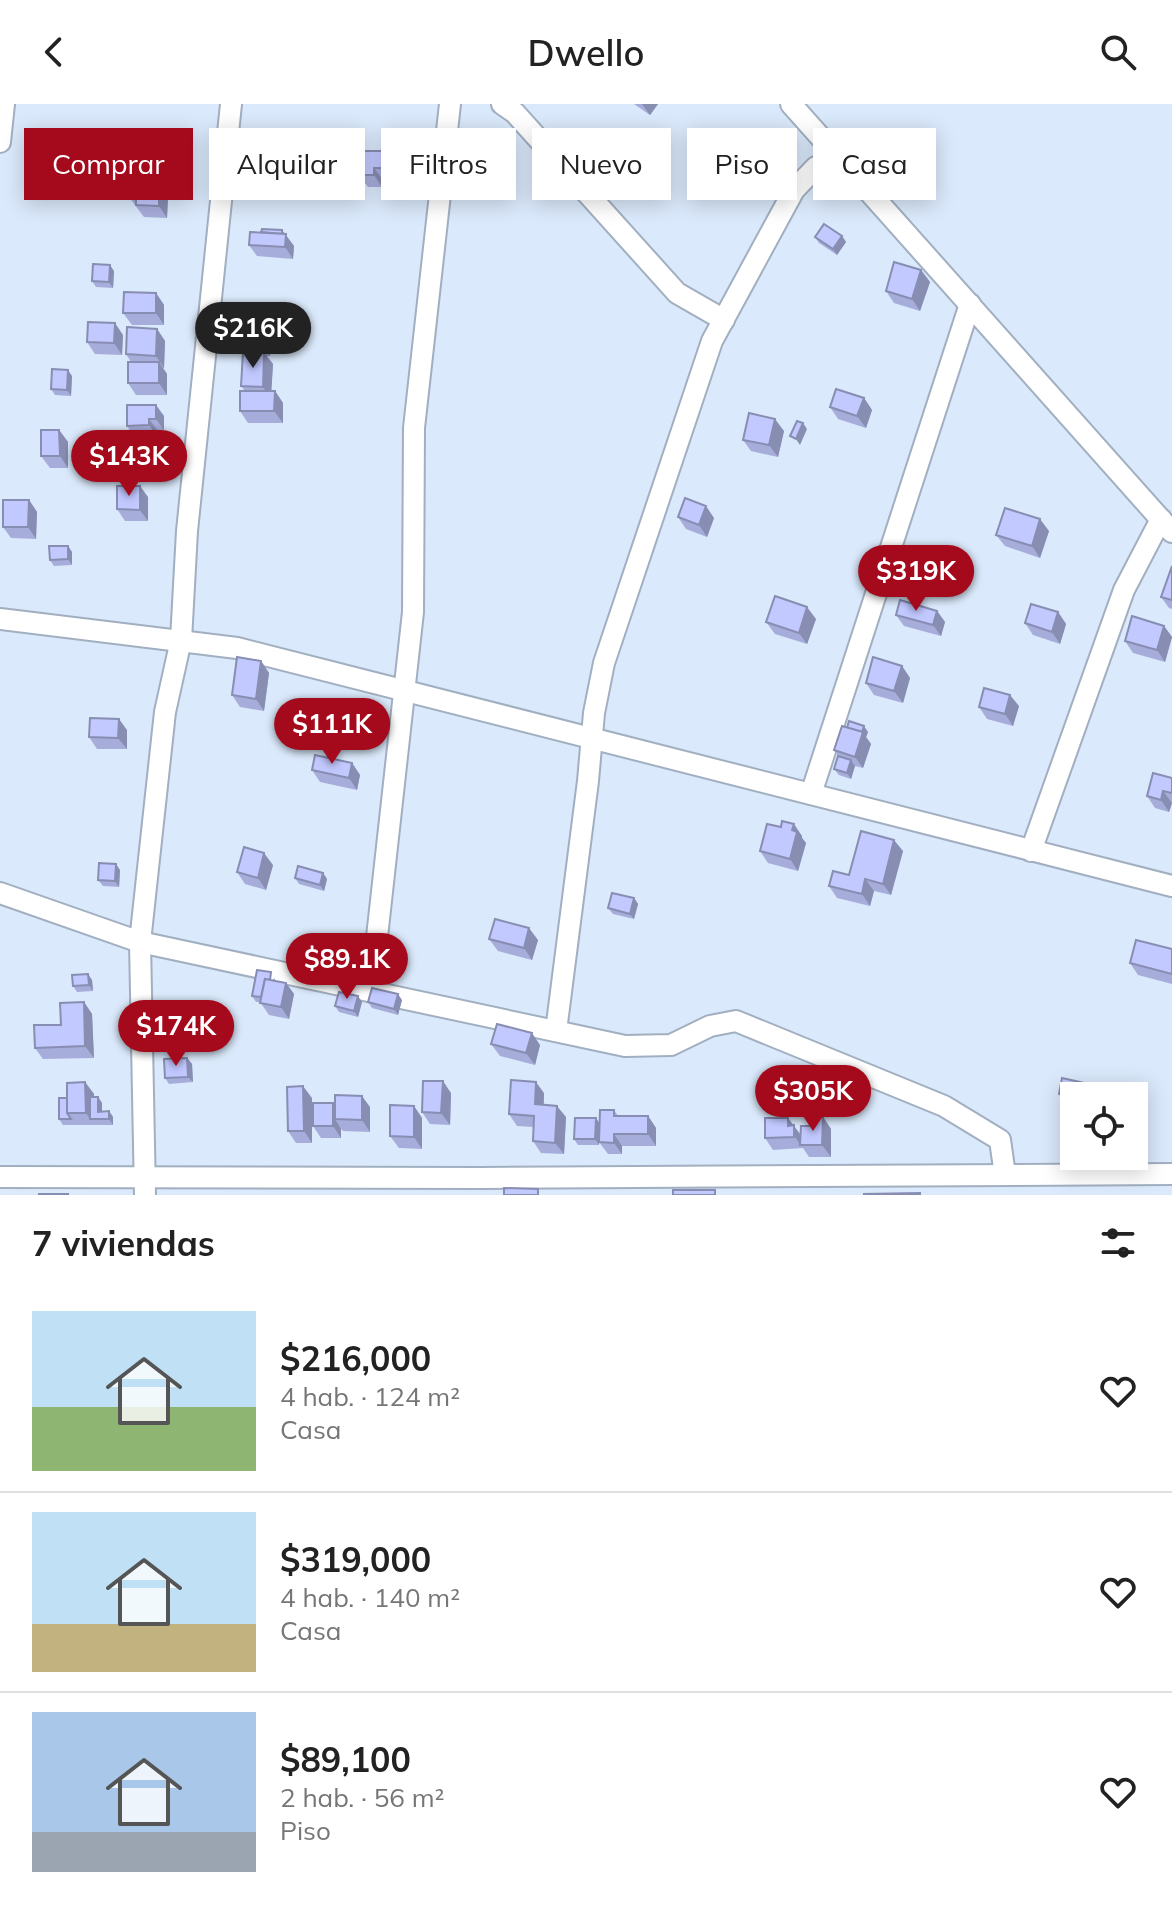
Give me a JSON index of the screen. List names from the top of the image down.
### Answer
{
  "page": {
    "header": "Dwello",
    "chip": [
      "Comprar",
      "Alquilar",
      "Filtros",
      "Nuevo",
      "Piso",
      "Casa"
    ],
    "price": [
      "$216K",
      "$143K",
      "$319K",
      "$111K",
      "$89.1K",
      "$174K",
      "$305K"
    ],
    "heading": "7 viviendas",
    "list": [
      {
        "name": "$216,000",
        "note": "4 hab. · 124 m² · Casa"
      },
      {
        "name": "$319,000",
        "note": "4 hab. · 140 m² · Casa"
      },
      {
        "name": "$89,100",
        "note": "2 hab. · 56 m² · Piso"
      }
    ]
  }
}
